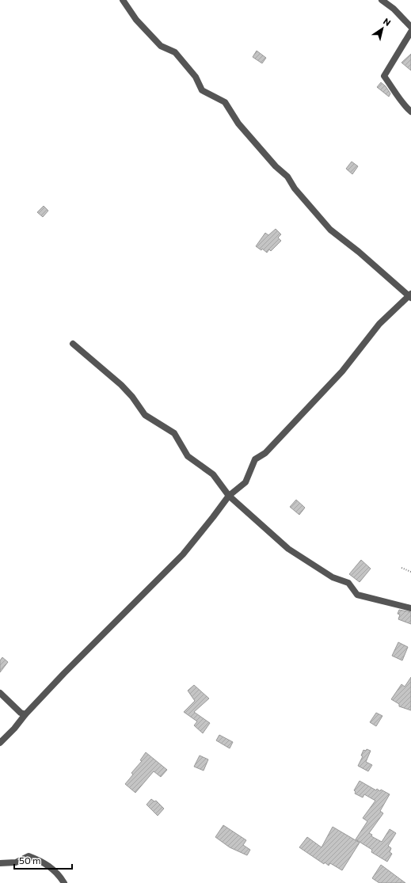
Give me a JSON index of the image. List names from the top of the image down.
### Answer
{
  "scale_bar": "50 m",
  "north": "top right"
}
